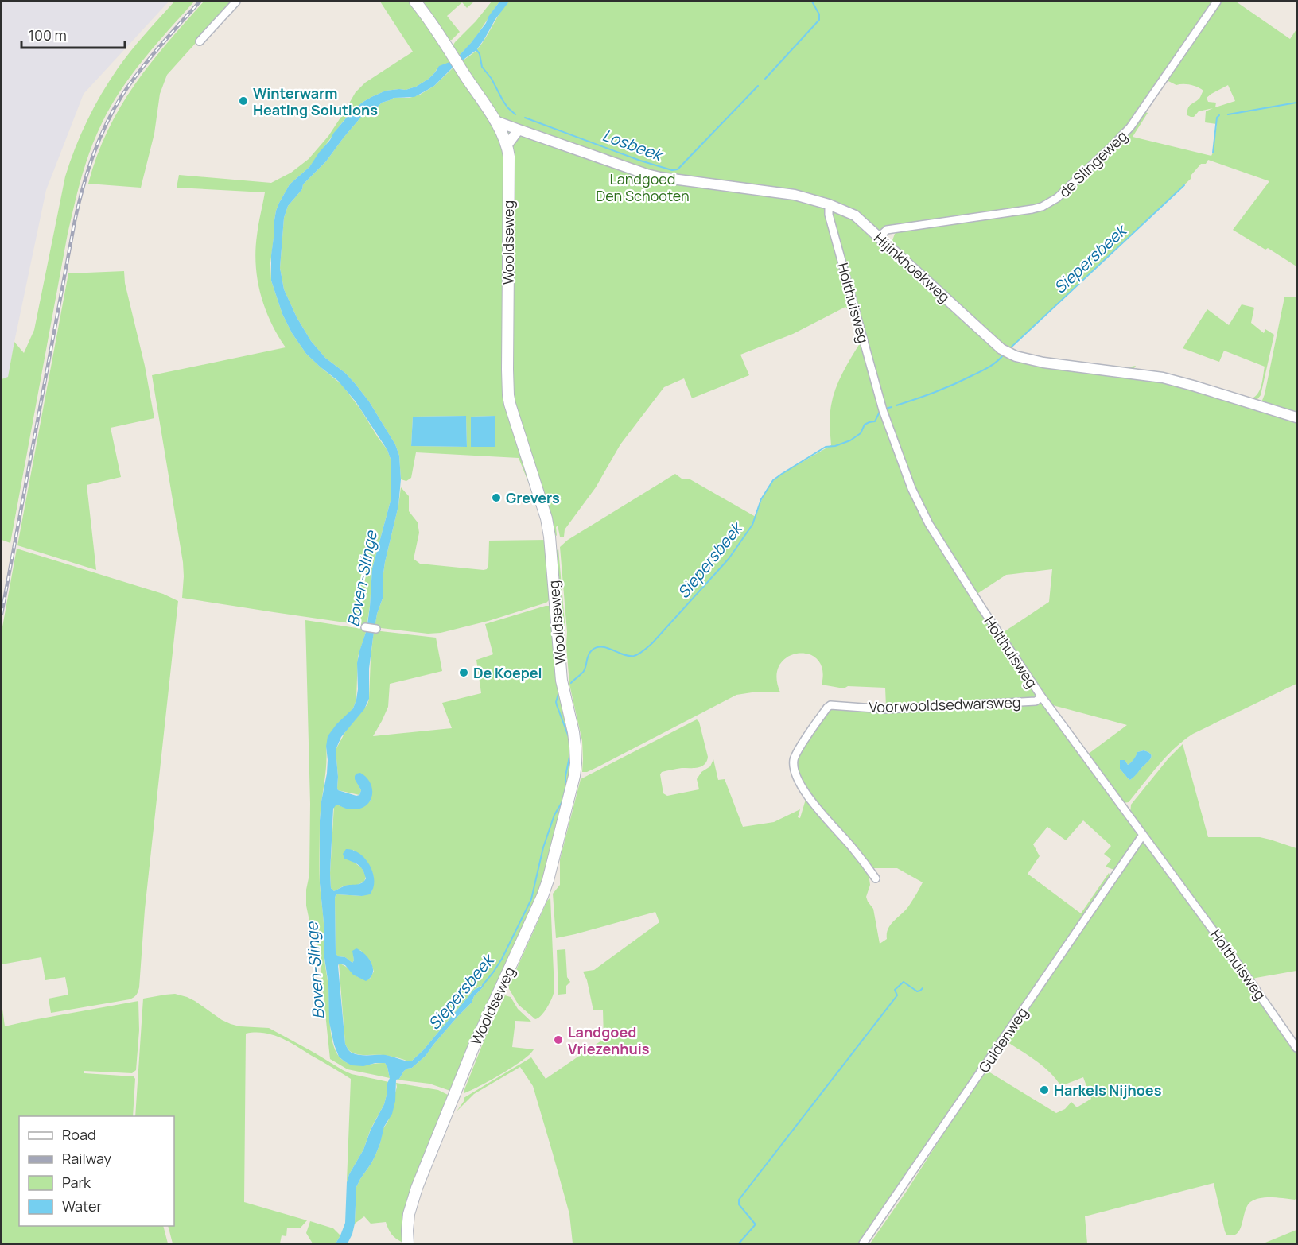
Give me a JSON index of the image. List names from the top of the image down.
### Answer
{
  "streets": {
    "main road": ["Wooldseweg"],
    "street": [
      "de Slingeweg",
      "Hijinkhoekweg",
      "Holthuisweg",
      "Voorwooldsedwarsweg",
      "Guldenweg"
    ]
  },
  "crossings": [
    ["de Slingeweg", "Hijinkhoekweg"],
    ["Wooldseweg", "Hijinkhoekweg"],
    ["Hijinkhoekweg", "Holthuisweg"],
    ["Holthuisweg", "Voorwooldsedwarsweg"],
    ["Holthuisweg", "Guldenweg"]
  ],
  "water": ["Losbeek", "Siepersbeek", "Boven-Slinge"],
  "parks": ["Landgoed Den Schooten"],
  "places": [
    "Winterwarm Heating Solutions",
    "Grevers",
    "De Koepel",
    "Landgoed Vriezenhuis",
    "Harkels Nijhoes"
  ],
  "legend": [
    "Road",
    "Railway",
    "Park",
    "Water"
  ],
  "scale_bar": "100 m"
}
